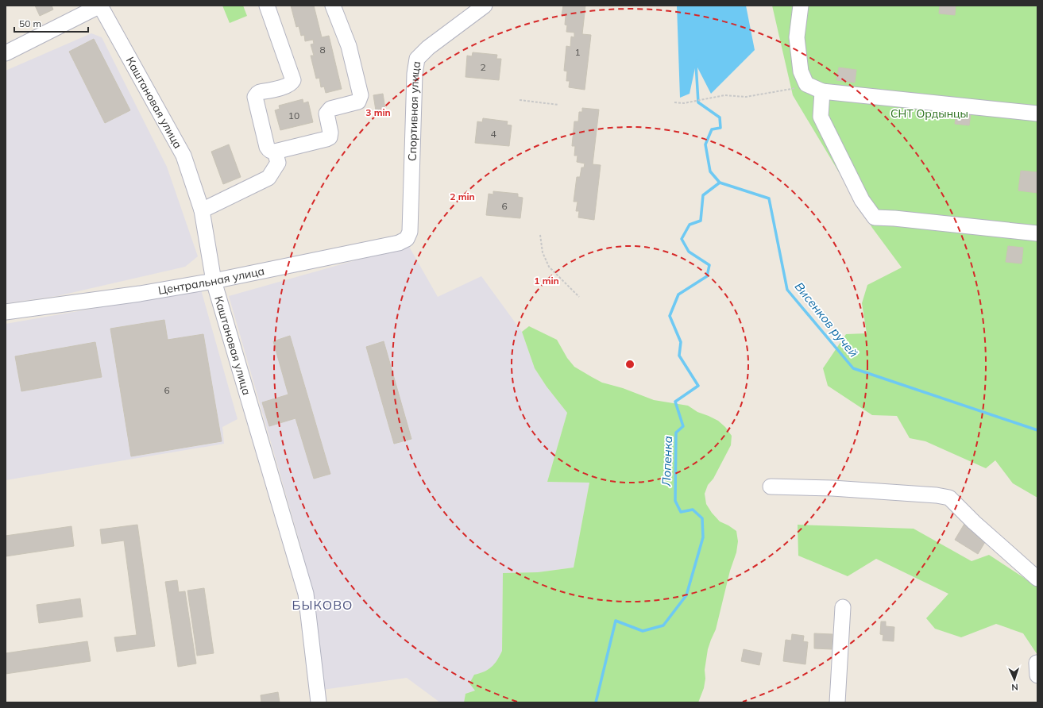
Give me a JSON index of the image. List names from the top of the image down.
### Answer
{
  "streets": {
    "street": ["Каштановая улица", "Спортивная улица", "Центральная улица"]
  },
  "crossings": [
    ["Каштановая улица", "Центральная улица"],
    ["Спортивная улица", "Центральная улица"]
  ],
  "districts": ["БЫКОВО"],
  "water": ["Висенков ручей", "Лопенка"],
  "parks": ["СНТ Ордынцы"],
  "house_numbers": [
    "8",
    "1",
    "2",
    "10",
    "4",
    "6",
    "6"
  ],
  "scale_bar": "50 m",
  "north": "bottom",
  "rings": ["3 min", "2 min", "1 min"]
}
